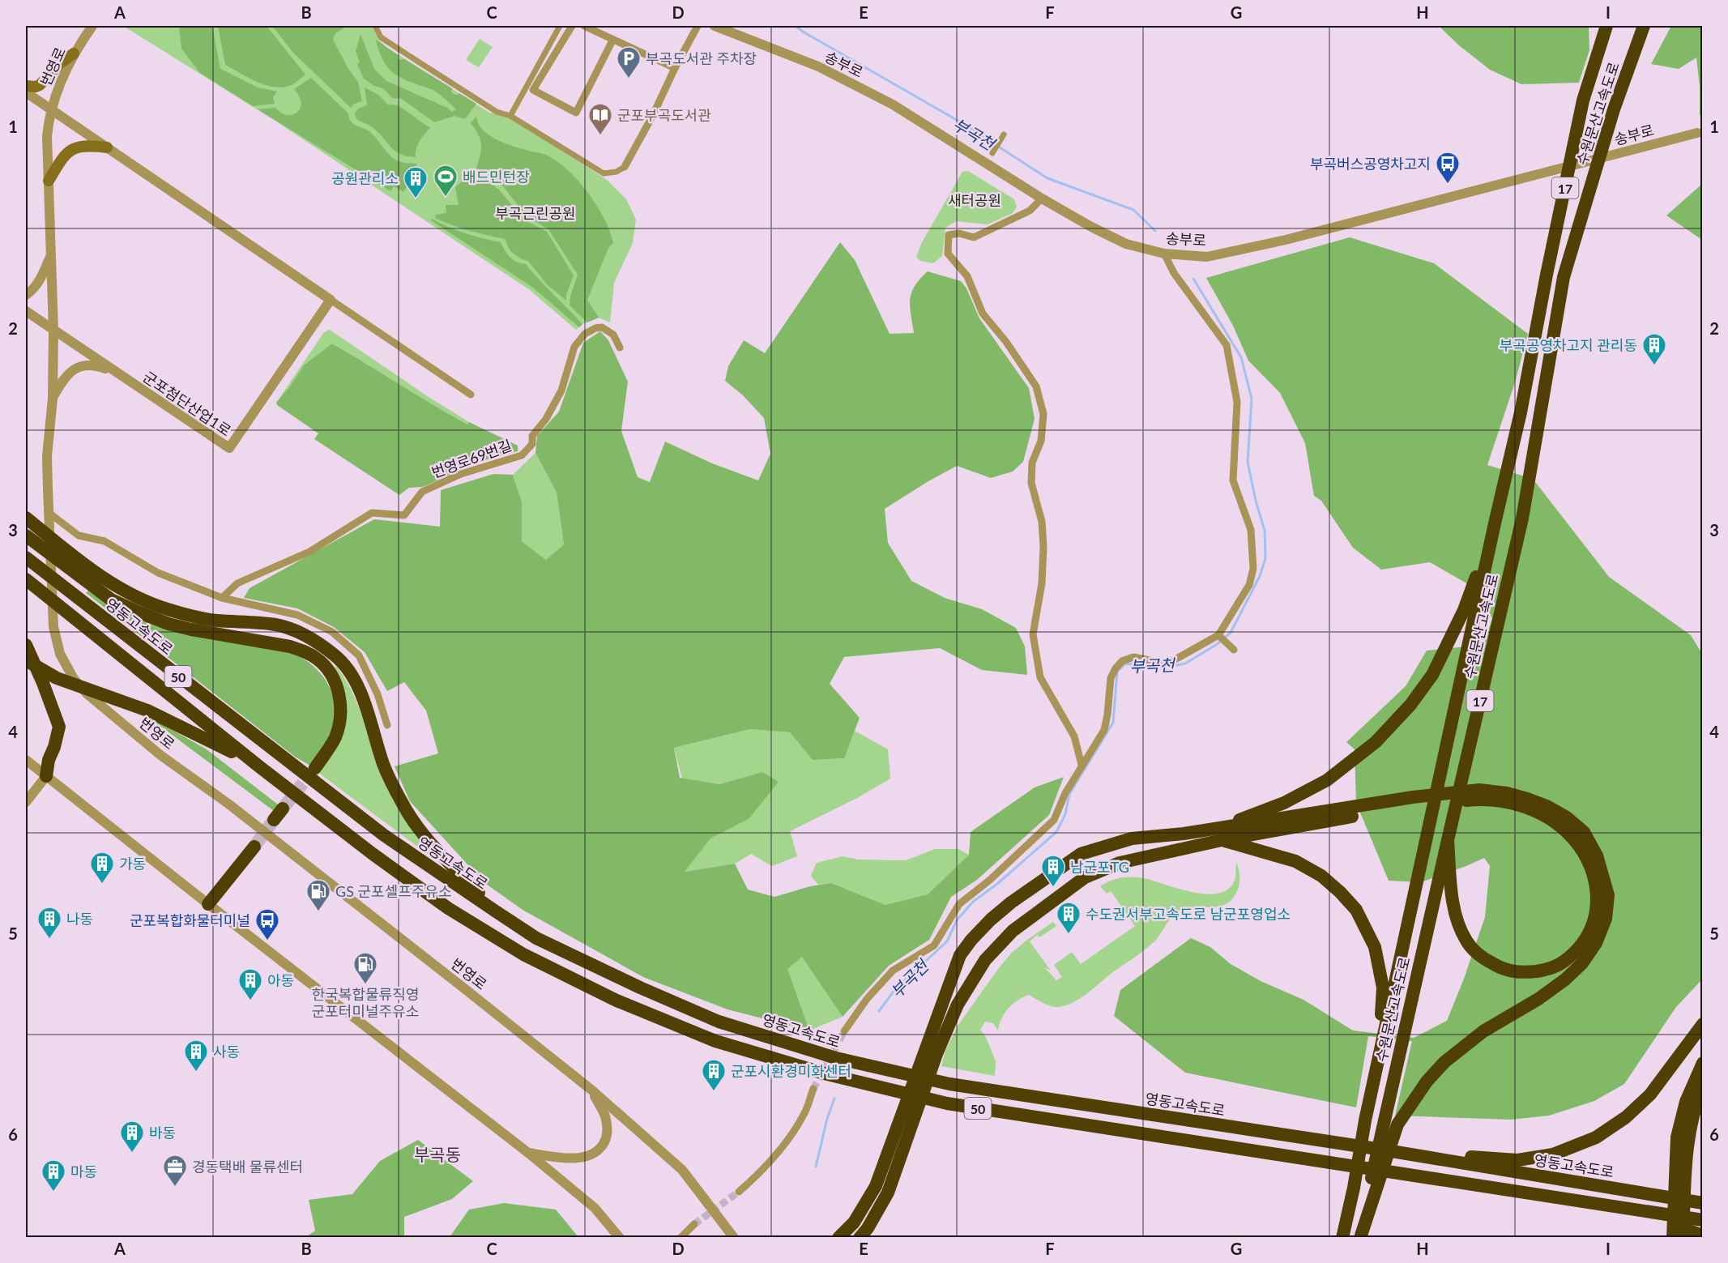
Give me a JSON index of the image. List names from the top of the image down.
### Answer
{
  "streets": {
    "highway": [
      "수원문산고속도로",
      "17",
      "영동고속도로",
      "50"
    ],
    "street": [
      "송부로",
      "번영로",
      "군포첨단산업1로",
      "번영로69번길"
    ]
  },
  "crossings": [
    ["번영로", "군포첨단산업1로"]
  ],
  "districts": ["부곡동"],
  "water": ["부곡천"],
  "parks": ["새터공원", "부곡근린공원"],
  "places": {
    "parking": ["부곡도서관 주차장"],
    "library": ["군포부곡도서관"],
    "bus stop": ["부곡버스공영차고지", "군포복합화물터미널"],
    "sports": ["배드민턴장"],
    "building": [
      "공원관리소",
      "부곡공영차고지 관리동",
      "가동",
      "남군포TG",
      "수도권서부고속도로 남군포영업소",
      "나동",
      "아동",
      "사동",
      "군포시환경미화센터",
      "바동",
      "마동"
    ],
    "fuel station": ["GS 군포셀프주유소", "한국복합물류직영 군포터미널주유소"],
    "office": ["경동택배 물류센터"]
  },
  "grid": {
    "columns": [
      "A",
      "B",
      "C",
      "D",
      "E",
      "F",
      "G",
      "H",
      "I"
    ],
    "rows": [
      "1",
      "2",
      "3",
      "4",
      "5",
      "6"
    ]
  }
}
